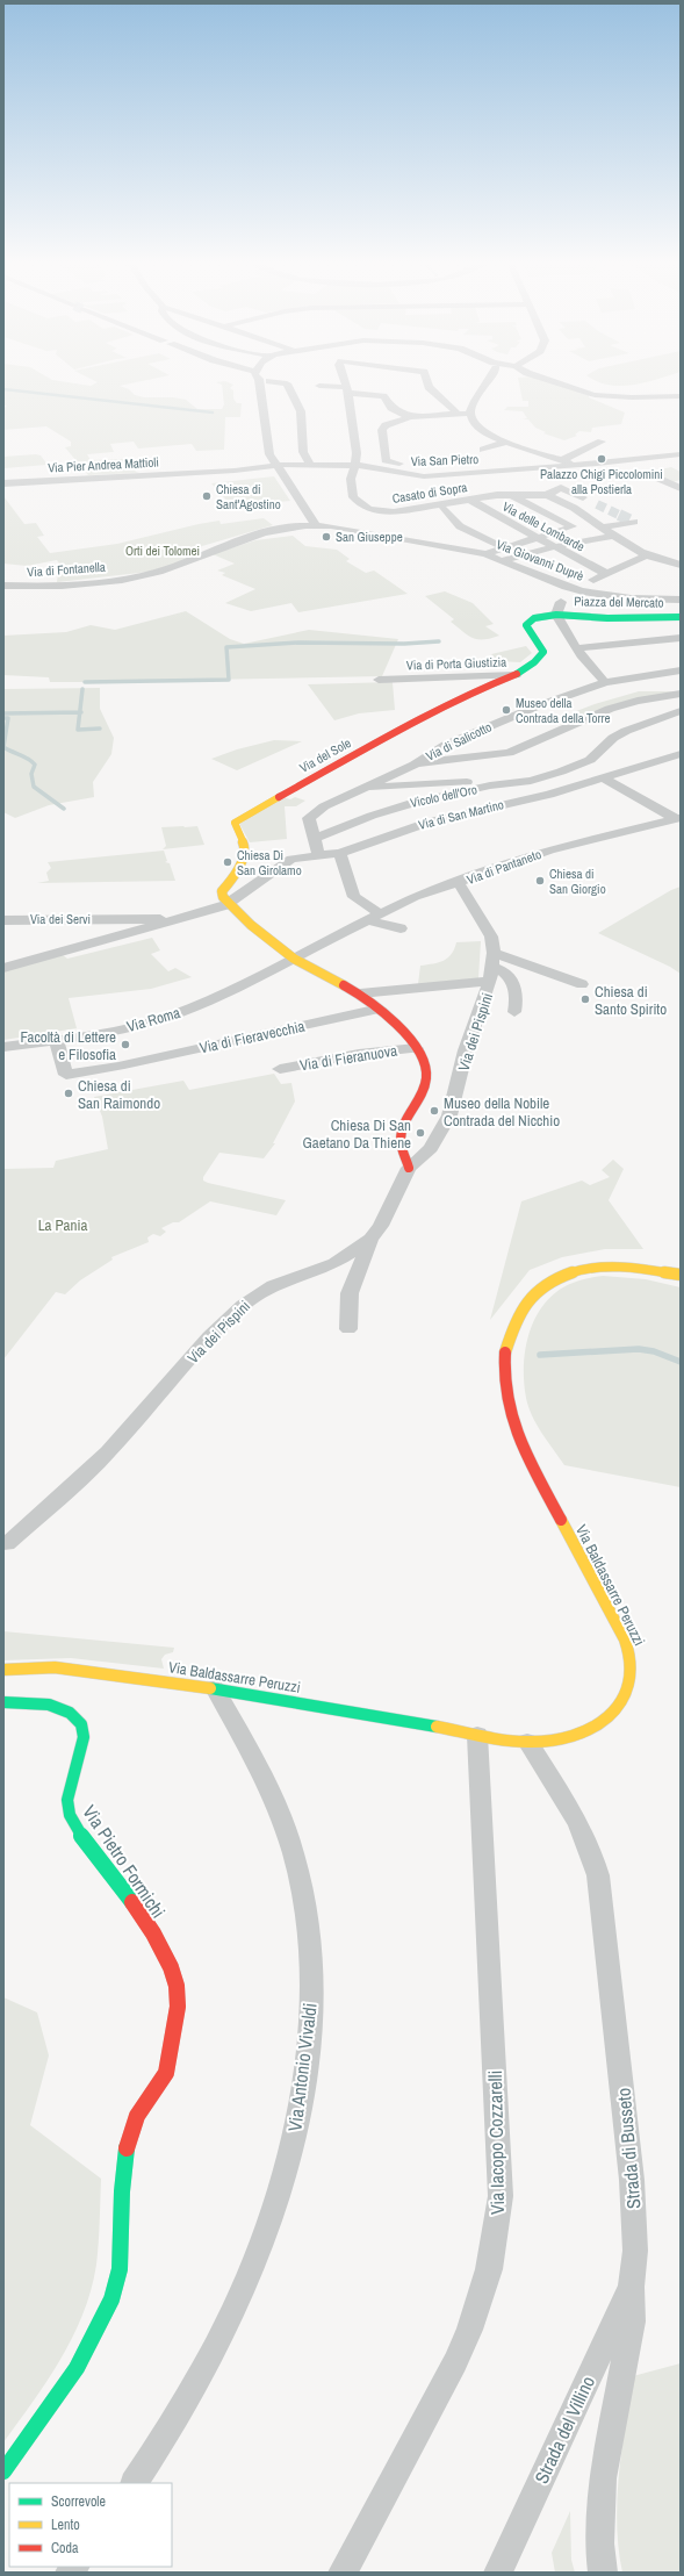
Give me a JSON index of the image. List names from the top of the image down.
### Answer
{
  "streets": {
    "street": [
      "Via San Pietro",
      "Via Pier Andrea Mattioli",
      "Casato di Sopra",
      "Via delle Lombarde",
      "Via Giovanni Duprè",
      "Via di Fontanella",
      "Piazza del Mercato",
      "Via di Porta Giustizia",
      "Via di Salicotto",
      "Via del Sole",
      "Vicolo dell'Oro",
      "Via di San Martino",
      "Via di Pantaneto",
      "Via dei Servi",
      "Via Roma",
      "Via dei Pispini",
      "Via di Fieravecchia",
      "Via di Fieranuova",
      "Via Baldassarre Peruzzi",
      "Via Pietro Formichi",
      "Via Antonio Vivaldi",
      "Via Iacopo Cozzarelli",
      "Strada di Busseto",
      "Strada del Villino"
    ]
  },
  "crossings": [
    ["Via San Pietro", "Via Pier Andrea Mattioli"],
    ["Via San Pietro", "Casato di Sopra"],
    ["Casato di Sopra", "Via delle Lombarde"],
    ["Via Giovanni Duprè", "Via di Fontanella"],
    ["Piazza del Mercato", "Via di Porta Giustizia"],
    ["Via di Porta Giustizia", "Via del Sole"],
    ["Via di Salicotto", "Vicolo dell'Oro"],
    ["Via di Salicotto", "Via di San Martino"],
    ["Via del Sole", "Via di San Martino"],
    ["Via del Sole", "Via dei Servi"],
    ["Via di San Martino", "Via dei Servi"],
    ["Via di Pantaneto", "Via Roma"],
    ["Via Roma", "Via di Fieravecchia"],
    ["Via Baldassarre Peruzzi", "Via Antonio Vivaldi"],
    ["Via Baldassarre Peruzzi", "Via Iacopo Cozzarelli"],
    ["Via Baldassarre Peruzzi", "Strada di Busseto"],
    ["Strada di Busseto", "Strada del Villino"]
  ],
  "parks": ["Orti dei Tolomei", "La Pania"],
  "places": [
    "Palazzo Chigi Piccolomini alla Postierla",
    "Chiesa di Sant'Agostino",
    "San Giuseppe",
    "Museo della Contrada della Torre",
    "Chiesa Di San Girolamo",
    "Chiesa di San Giorgio",
    "Chiesa di Santo Spirito",
    "Facoltà di Lettere e Filosofia",
    "Chiesa di San Raimondo",
    "Museo della Nobile Contrada del Nicchio",
    "Chiesa Di San Gaetano Da Thiene"
  ],
  "legend": ["Scorrevole", "Lento", "Coda"]
}
